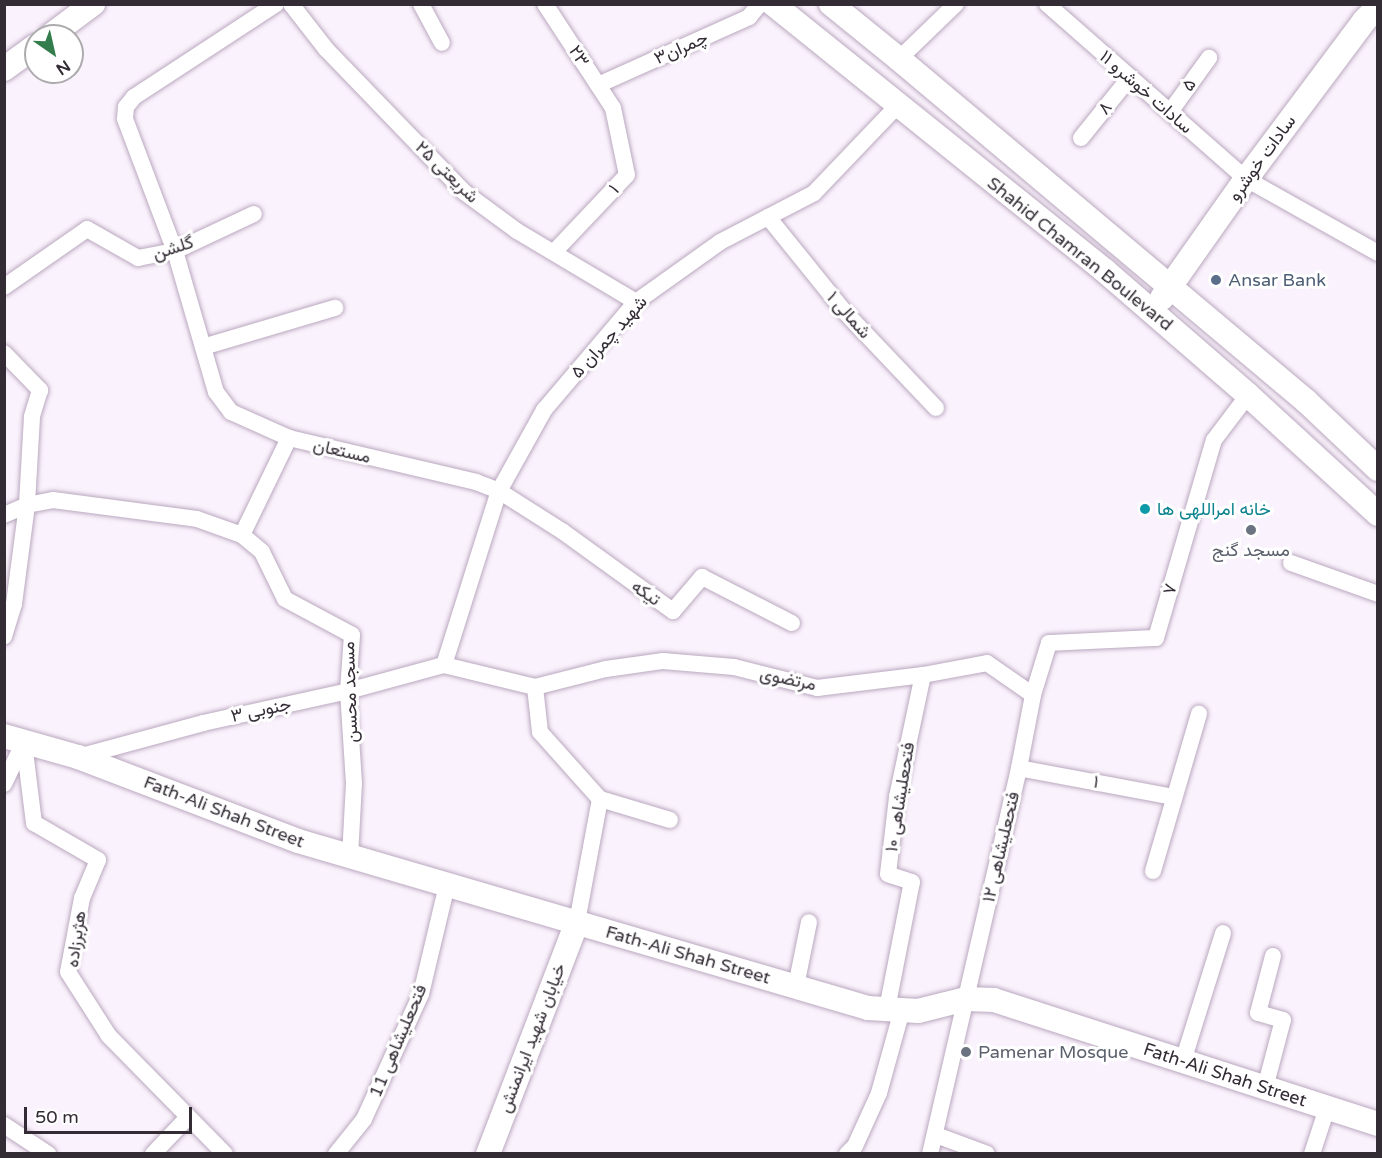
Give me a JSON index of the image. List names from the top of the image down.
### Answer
{
  "streets": {
    "street": [
      "چمران۳",
      "۲۳",
      "۵",
      "سادات خوشرو ۱۱",
      "۸",
      "سادات خوشرو",
      "شریعتی ۲۵",
      "۱",
      "گلشن",
      "Shahid Chamran Boulevard",
      "شمالی ۱",
      "شهید چمران ۵",
      "مستعان",
      "۷",
      "تیکه",
      "مرتضوی",
      "مسجد محسن",
      "۳ جنوبی",
      "فتحعلیشاهی ۱۰",
      "Fath-Ali Shah Street",
      "فتحعلیشاهی ۱۲",
      "هژبرزاده",
      "خیابان شهید ایرانمنش",
      "فتحعلیشاهی 11"
    ]
  },
  "crossings": [
    ["چمران۳", "۲۳"],
    ["۲۳", "۱"],
    ["۵", "سادات خوشرو ۱۱"],
    ["سادات خوشرو ۱۱", "۸"],
    ["سادات خوشرو ۱۱", "سادات خوشرو"],
    ["سادات خوشرو", "Shahid Chamran Boulevard"],
    ["شریعتی ۲۵", "۱"],
    ["شریعتی ۲۵", "شهید چمران ۵"],
    ["۱", "فتحعلیشاهی ۱۲"],
    ["Shahid Chamran Boulevard", "شهید چمران ۵"],
    ["Shahid Chamran Boulevard", "۷"],
    ["شمالی ۱", "شهید چمران ۵"],
    ["شهید چمران ۵", "مستعان"],
    ["شهید چمران ۵", "تیکه"],
    ["شهید چمران ۵", "۳ جنوبی"],
    ["مستعان", "تیکه"],
    ["مستعان", "مسجد محسن"],
    ["۷", "مرتضوی"],
    ["۷", "فتحعلیشاهی ۱۲"],
    ["مرتضوی", "فتحعلیشاهی ۱۰"],
    ["مرتضوی", "فتحعلیشاهی ۱۲"],
    ["مسجد محسن", "۳ جنوبی"],
    ["مسجد محسن", "Fath-Ali Shah Street"],
    ["۳ جنوبی", "Fath-Ali Shah Street"],
    ["فتحعلیشاهی ۱۰", "Fath-Ali Shah Street"],
    ["Fath-Ali Shah Street", "فتحعلیشاهی ۱۲"],
    ["Fath-Ali Shah Street", "هژبرزاده"],
    ["Fath-Ali Shah Street", "خیابان شهید ایرانمنش"],
    ["Fath-Ali Shah Street", "فتحعلیشاهی 11"]
  ],
  "places": [
    "Ansar Bank",
    "خانه امراللهی ها",
    "مسجد گنج",
    "Pamenar Mosque"
  ],
  "scale_bar": "50 m",
  "north": "bottom right"
}
